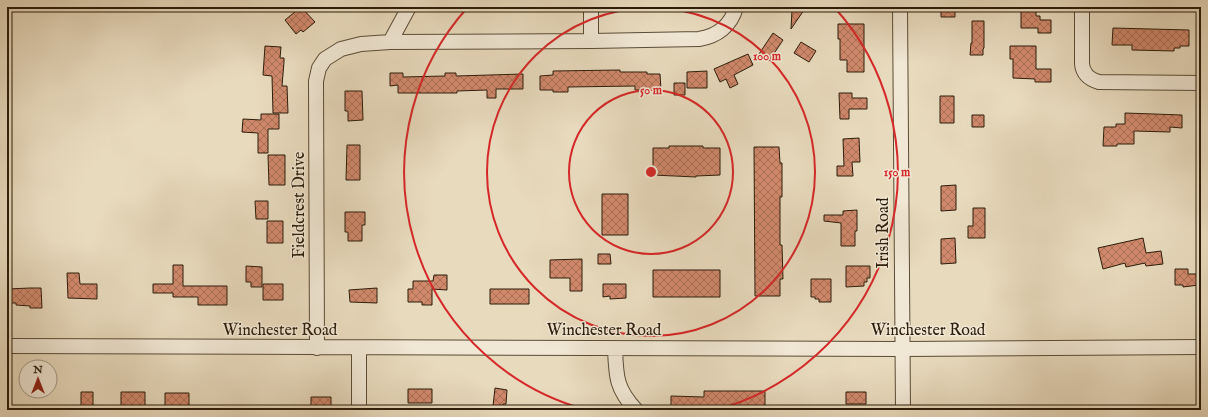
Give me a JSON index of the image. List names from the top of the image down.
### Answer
{
  "streets": {
    "street": ["Fieldcrest Drive", "Irish Road", "Winchester Road"]
  },
  "crossings": [
    ["Fieldcrest Drive", "Winchester Road"],
    ["Irish Road", "Winchester Road"]
  ],
  "north": "top",
  "rings": ["100 m", "50 m", "150 m"]
}
